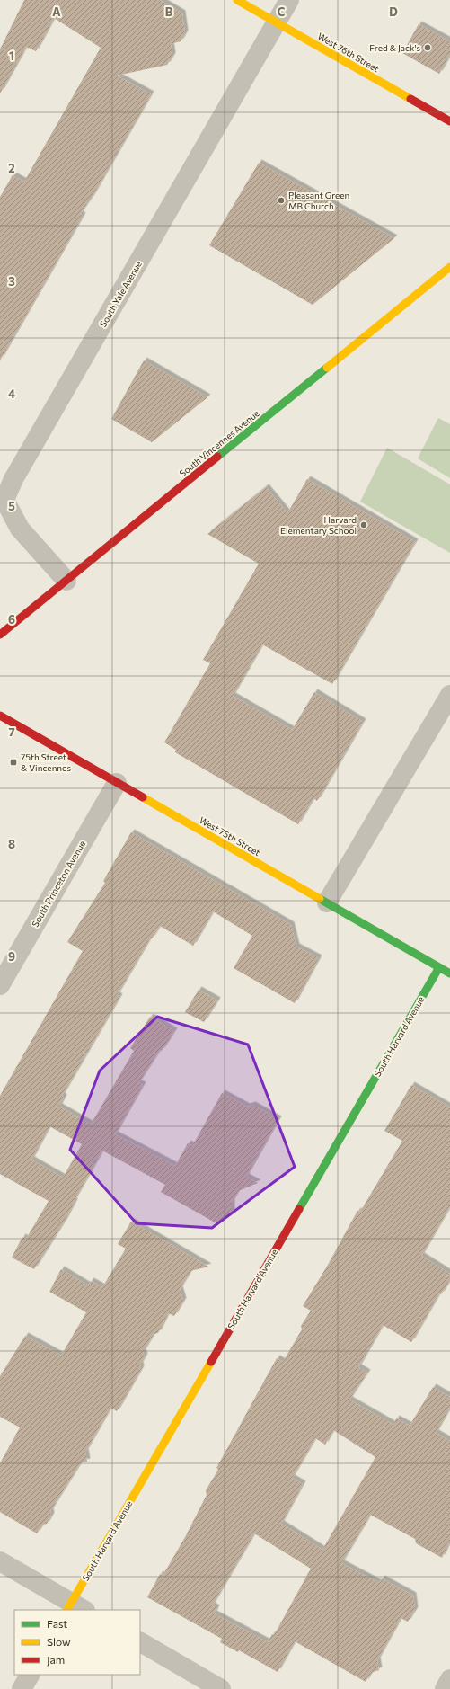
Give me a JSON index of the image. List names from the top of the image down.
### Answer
{
  "streets": {
    "street": [
      "West 76th Street",
      "South Yale Avenue",
      "South Vincennes Avenue",
      "West 75th Street",
      "South Princeton Avenue",
      "South Harvard Avenue"
    ]
  },
  "crossings": [
    ["West 76th Street", "South Yale Avenue"],
    ["South Yale Avenue", "South Vincennes Avenue"],
    ["West 75th Street", "South Princeton Avenue"],
    ["West 75th Street", "South Harvard Avenue"]
  ],
  "places": {
    "other": ["Fred & Jack's", "Pleasant Green MB Church", "Harvard Elementary School"],
    "transit": ["75th Street & Vincennes"]
  },
  "legend": ["Fast", "Slow", "Jam"],
  "grid": {
    "columns": [
      "A",
      "B",
      "C",
      "D"
    ],
    "rows": [
      "1",
      "2",
      "3",
      "4",
      "5",
      "6",
      "7",
      "8",
      "9"
    ]
  }
}
